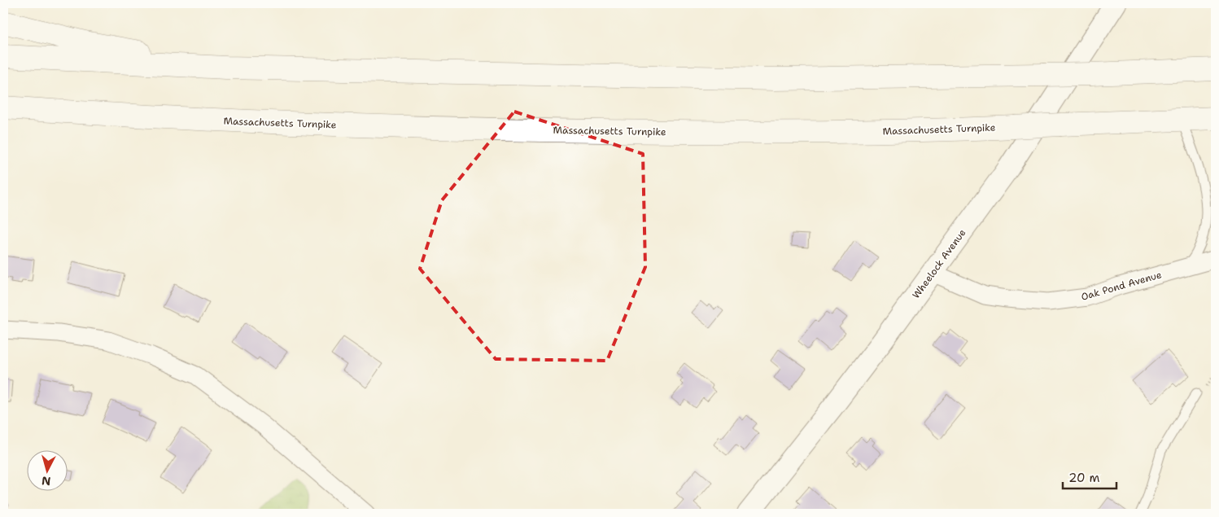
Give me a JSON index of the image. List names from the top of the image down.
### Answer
{
  "streets": {
    "highway": ["Massachusetts Turnpike"],
    "street": ["Wheelock Avenue", "Oak Pond Avenue"]
  },
  "crossings": [
    ["Wheelock Avenue", "Oak Pond Avenue"]
  ],
  "scale_bar": "20 m",
  "north": "bottom"
}
